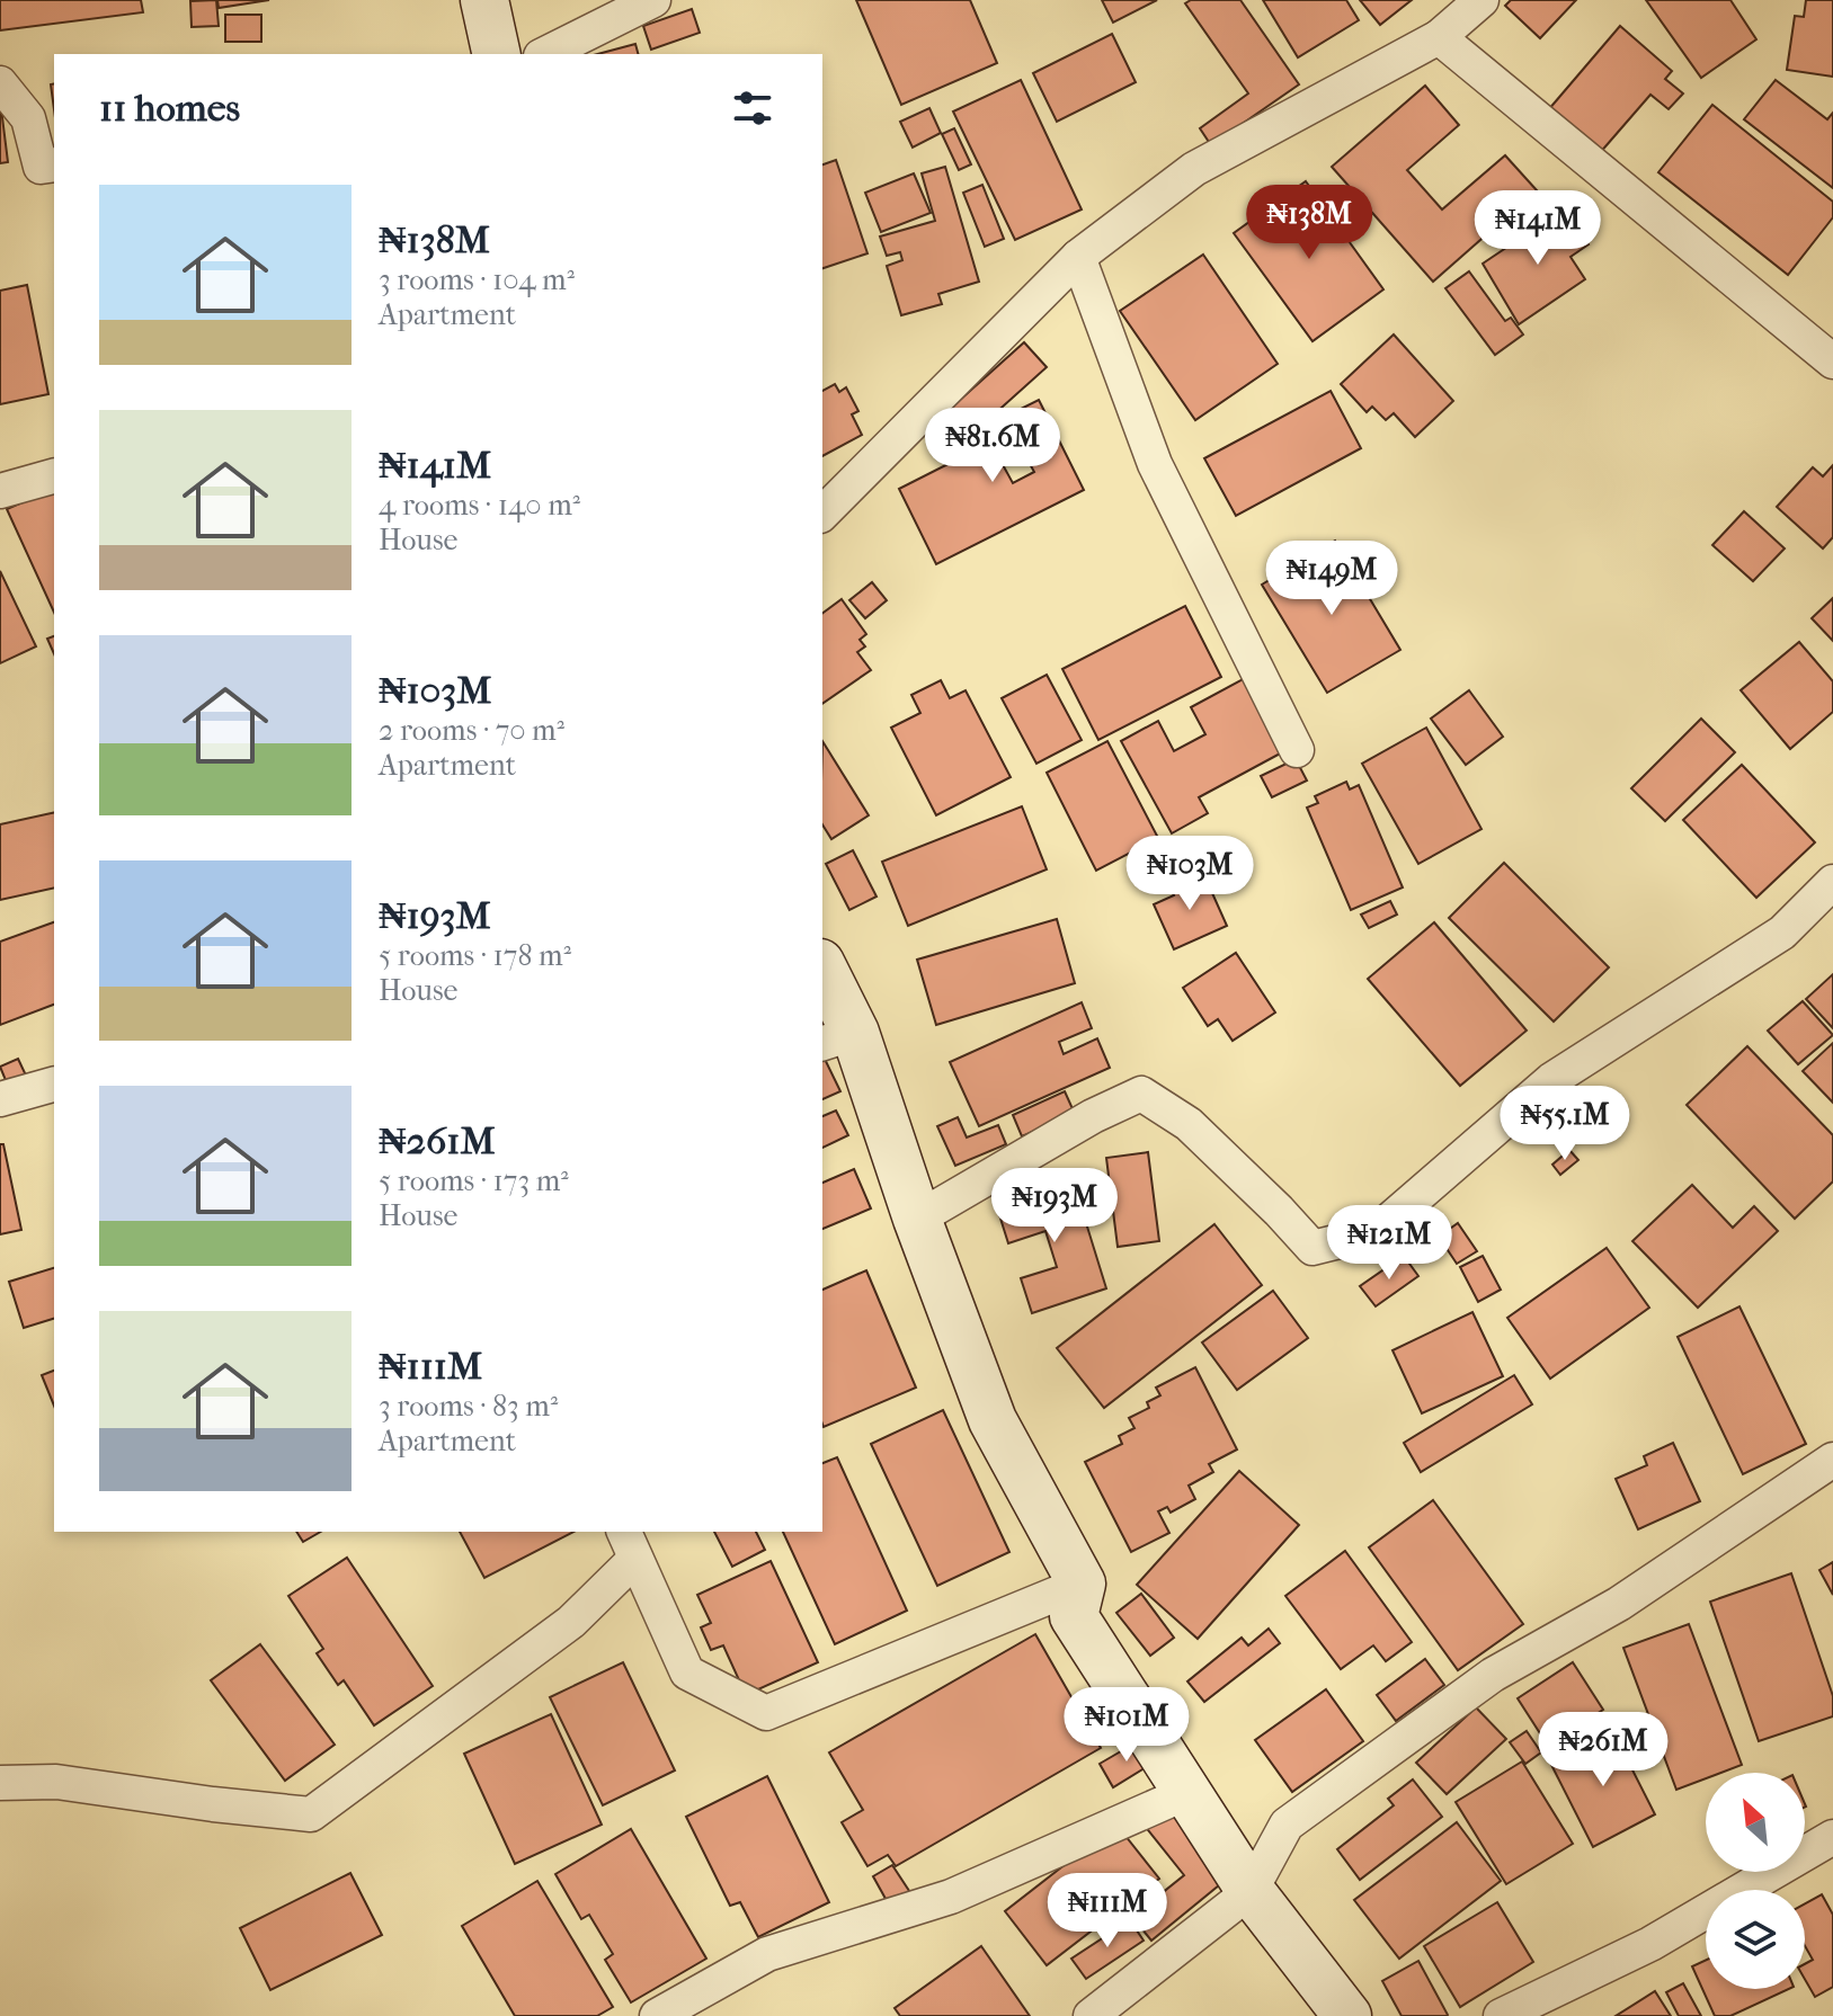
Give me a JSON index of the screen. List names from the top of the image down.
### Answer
{
  "north": "top left",
  "page": {
    "heading": "11 homes",
    "list": [
      {
        "name": "₦138M",
        "note": "3 rooms · 104 m² · Apartment"
      },
      {
        "name": "₦141M",
        "note": "4 rooms · 140 m² · House"
      },
      {
        "name": "₦103M",
        "note": "2 rooms · 70 m² · Apartment"
      },
      {
        "name": "₦193M",
        "note": "5 rooms · 178 m² · House"
      },
      {
        "name": "₦261M",
        "note": "5 rooms · 173 m² · House"
      },
      {
        "name": "₦111M",
        "note": "3 rooms · 83 m² · Apartment"
      }
    ],
    "price": [
      "₦138M",
      "₦141M",
      "₦81.6M",
      "₦149M",
      "₦103M",
      "₦55.1M",
      "₦193M",
      "₦121M",
      "₦101M",
      "₦261M",
      "₦111M"
    ]
  }
}
